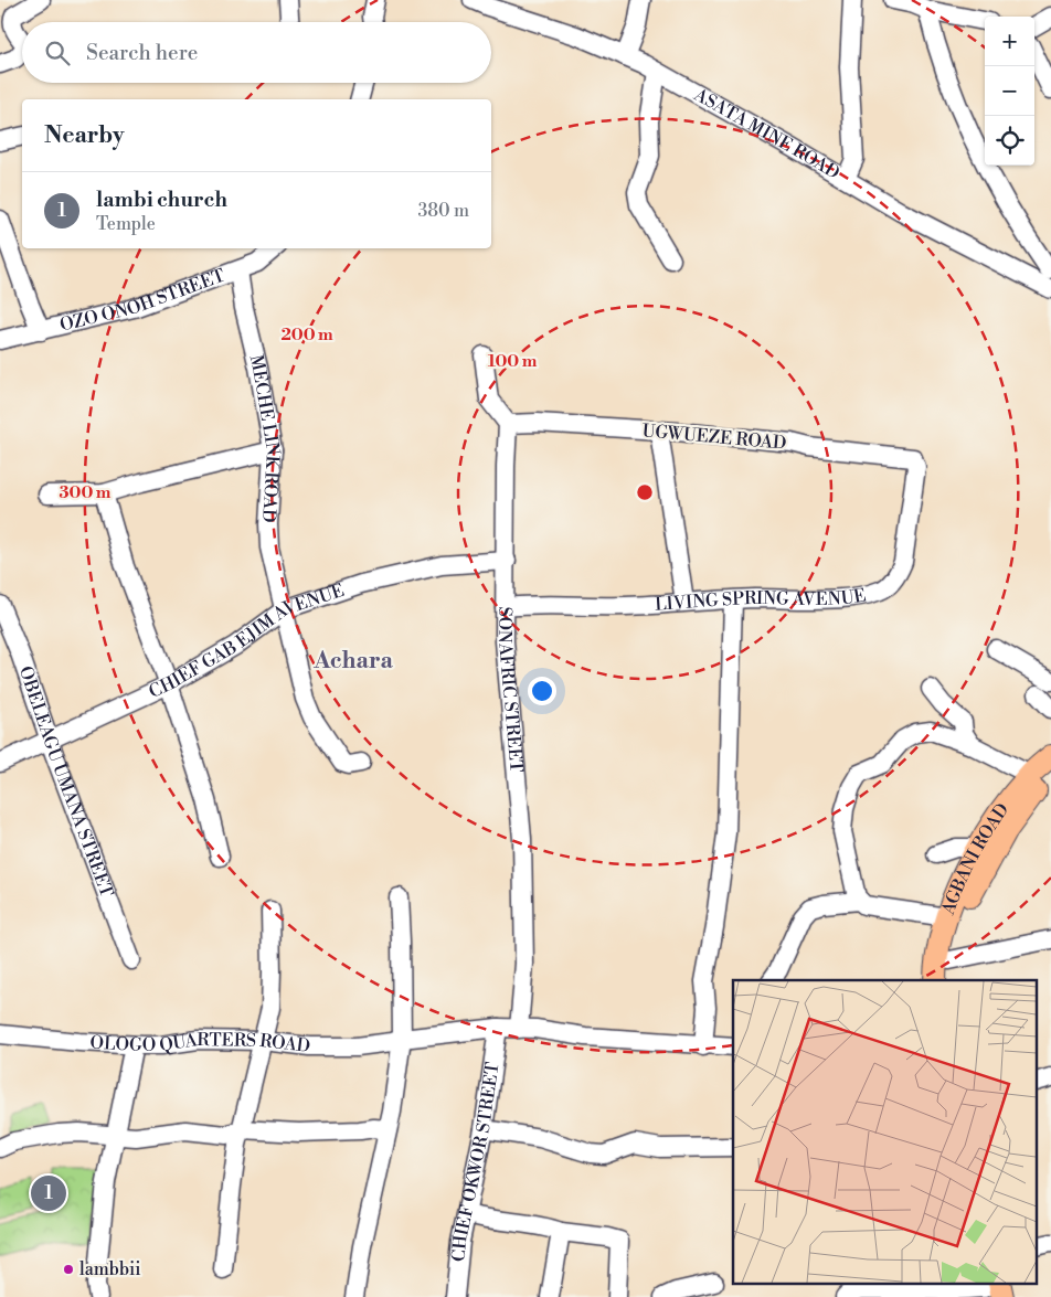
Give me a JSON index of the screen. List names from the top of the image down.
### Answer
{
  "streets": {
    "main road": ["AGBANI ROAD"],
    "street": [
      "ASATA MINE ROAD",
      "OZO ONOH STREET",
      "UGWUEZE ROAD",
      "MECHE LINK ROAD",
      "LIVING SPRING AVENUE",
      "CHIEF GAB EJIM AVENUE",
      "SONAFRIC STREET",
      "OBELEAGU UMANA STREET",
      "OLOGO QUARTERS ROAD",
      "CHIEF OKWOR STREET"
    ]
  },
  "crossings": [
    ["OZO ONOH STREET", "MECHE LINK ROAD"],
    ["UGWUEZE ROAD", "LIVING SPRING AVENUE"],
    ["UGWUEZE ROAD", "SONAFRIC STREET"],
    ["MECHE LINK ROAD", "CHIEF GAB EJIM AVENUE"],
    ["LIVING SPRING AVENUE", "SONAFRIC STREET"],
    ["CHIEF GAB EJIM AVENUE", "SONAFRIC STREET"],
    ["CHIEF GAB EJIM AVENUE", "OBELEAGU UMANA STREET"],
    ["SONAFRIC STREET", "OLOGO QUARTERS ROAD"],
    ["OLOGO QUARTERS ROAD", "CHIEF OKWOR STREET"]
  ],
  "districts": ["Achara"],
  "places": ["lambbii"],
  "page": {
    "map_buttons": ["+", "−"],
    "search": "Search here",
    "heading": "Nearby",
    "list": [
      {
        "mark": "1",
        "name": "lambi church",
        "note": "Temple",
        "value": "380 m"
      }
    ],
    "pins": "1"
  },
  "rings": ["200 m", "100 m", "300 m"]
}
